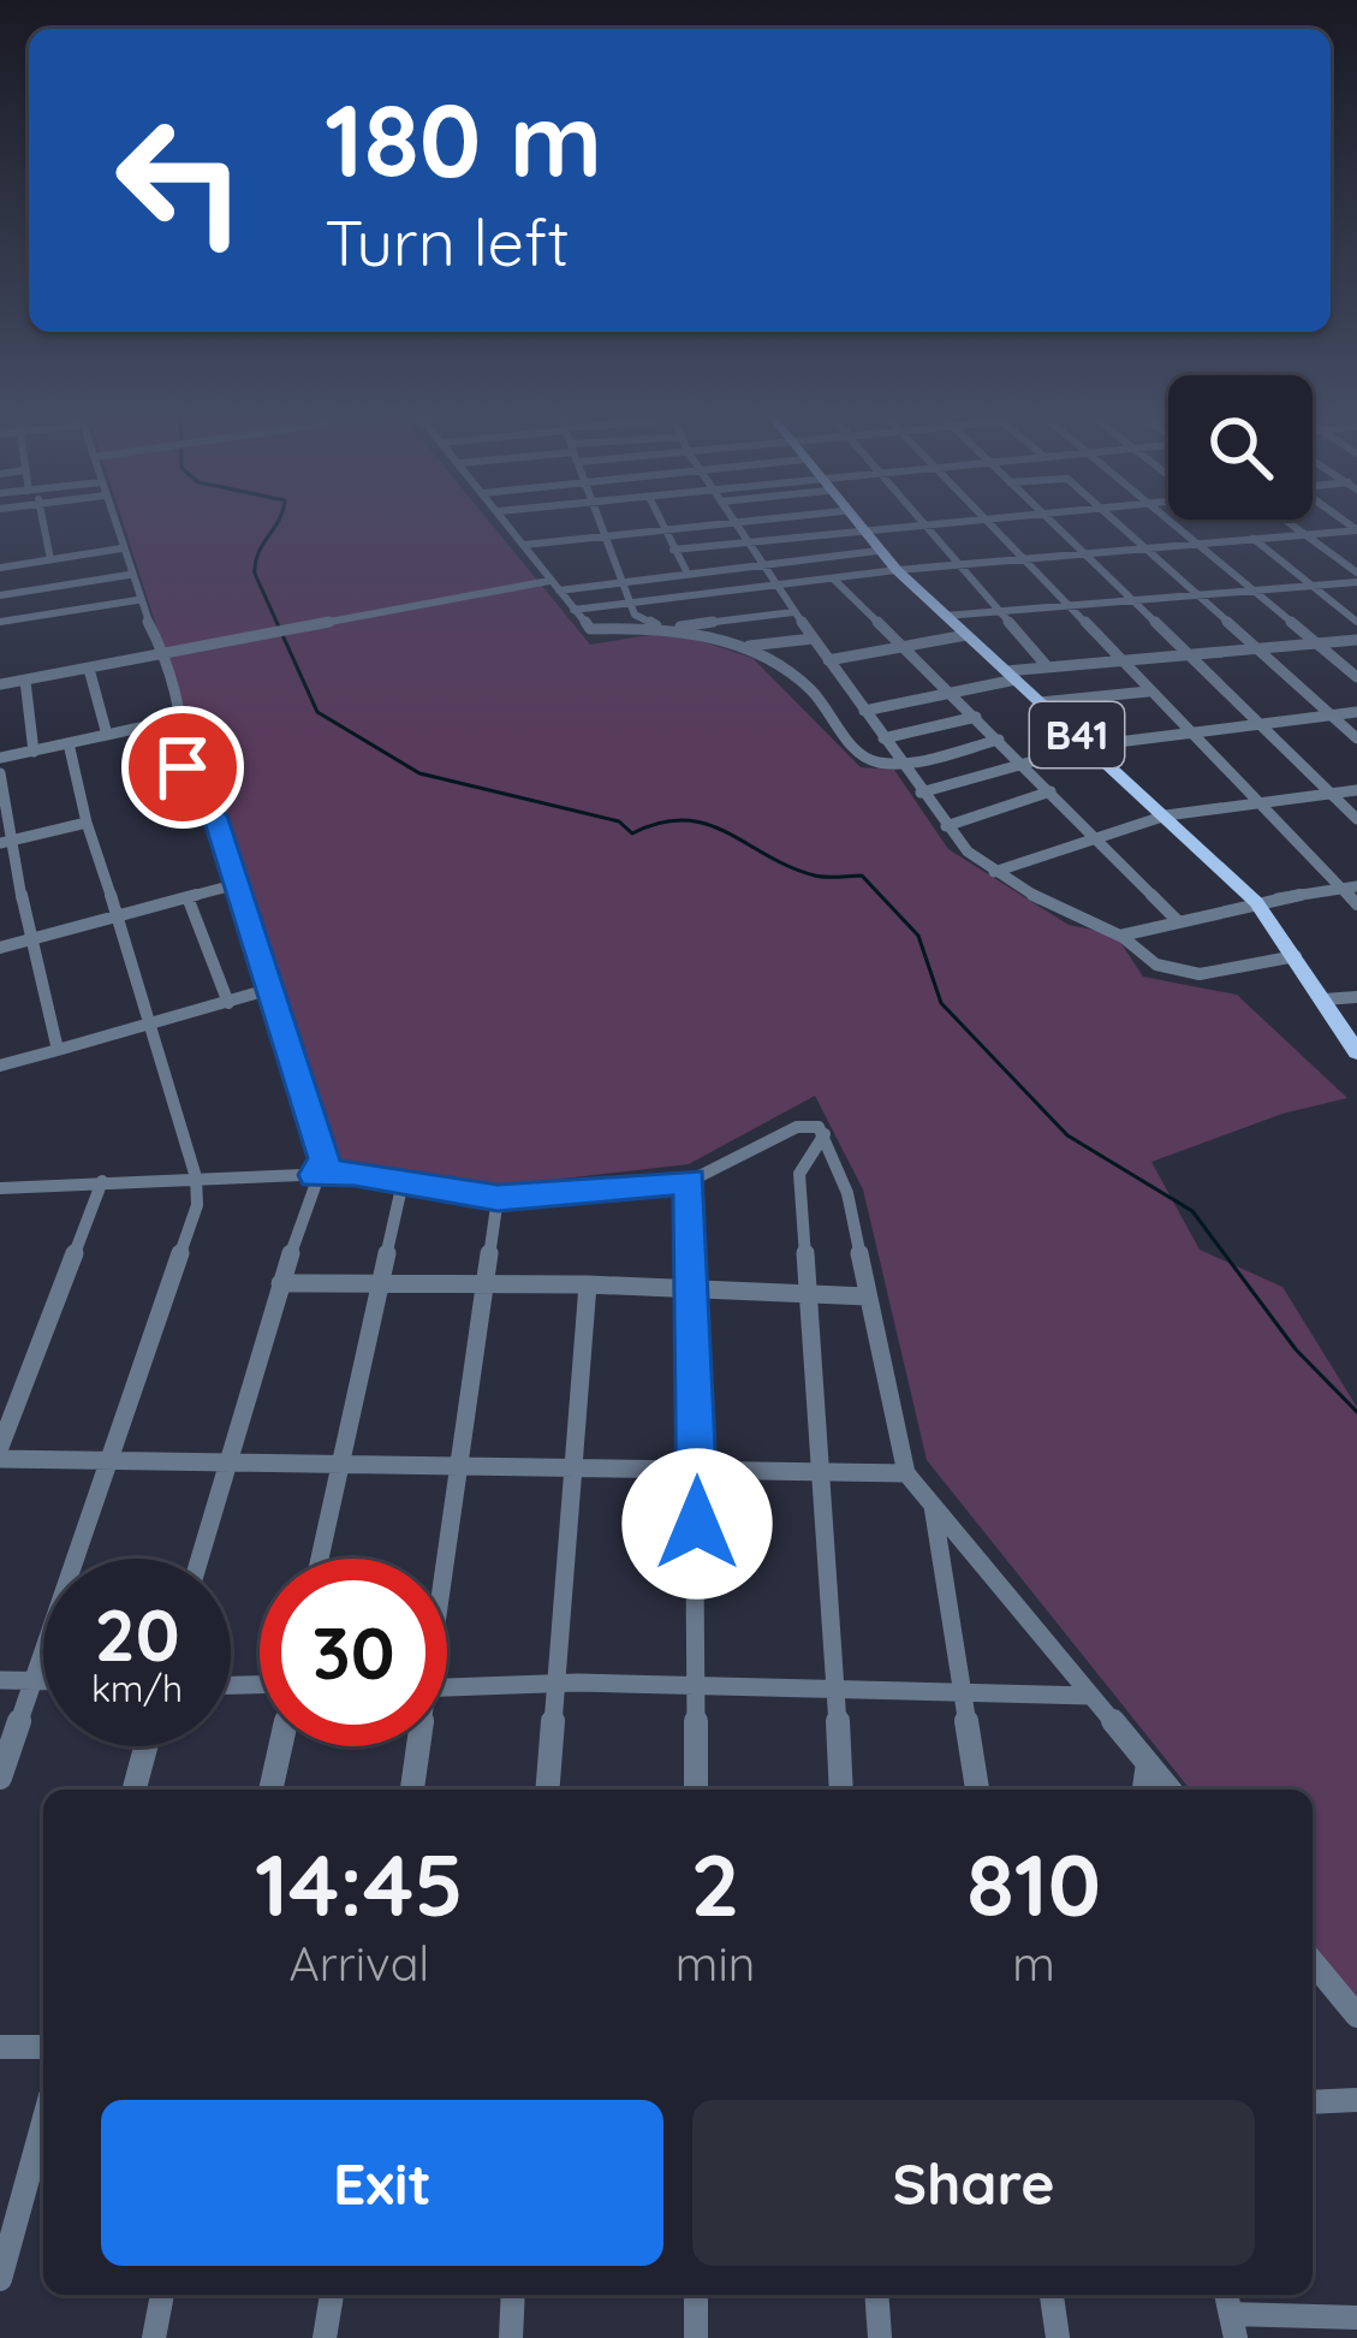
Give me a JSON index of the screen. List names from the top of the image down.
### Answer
{
  "streets": {
    "main road": ["B41"]
  },
  "page": {
    "turn": ["180 m", "Turn left"],
    "speed": "20 km/h",
    "limit": "30",
    "eta": [
      "14:45",
      "Arrival",
      "2",
      "min",
      "810",
      "m"
    ],
    "buttons": ["Exit", "Share"]
  }
}
